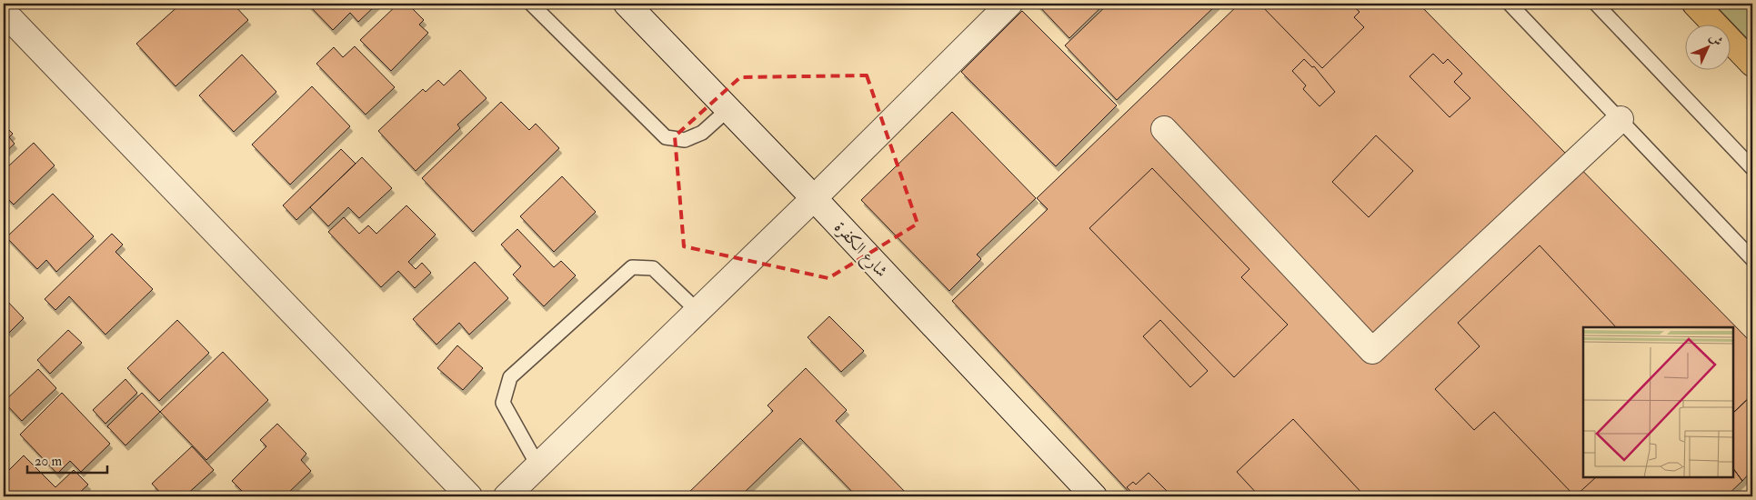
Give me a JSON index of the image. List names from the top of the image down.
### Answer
{
  "streets": {
    "street": ["شارع الكفرة"]
  },
  "scale_bar": "20 m",
  "north": "top right"
}
